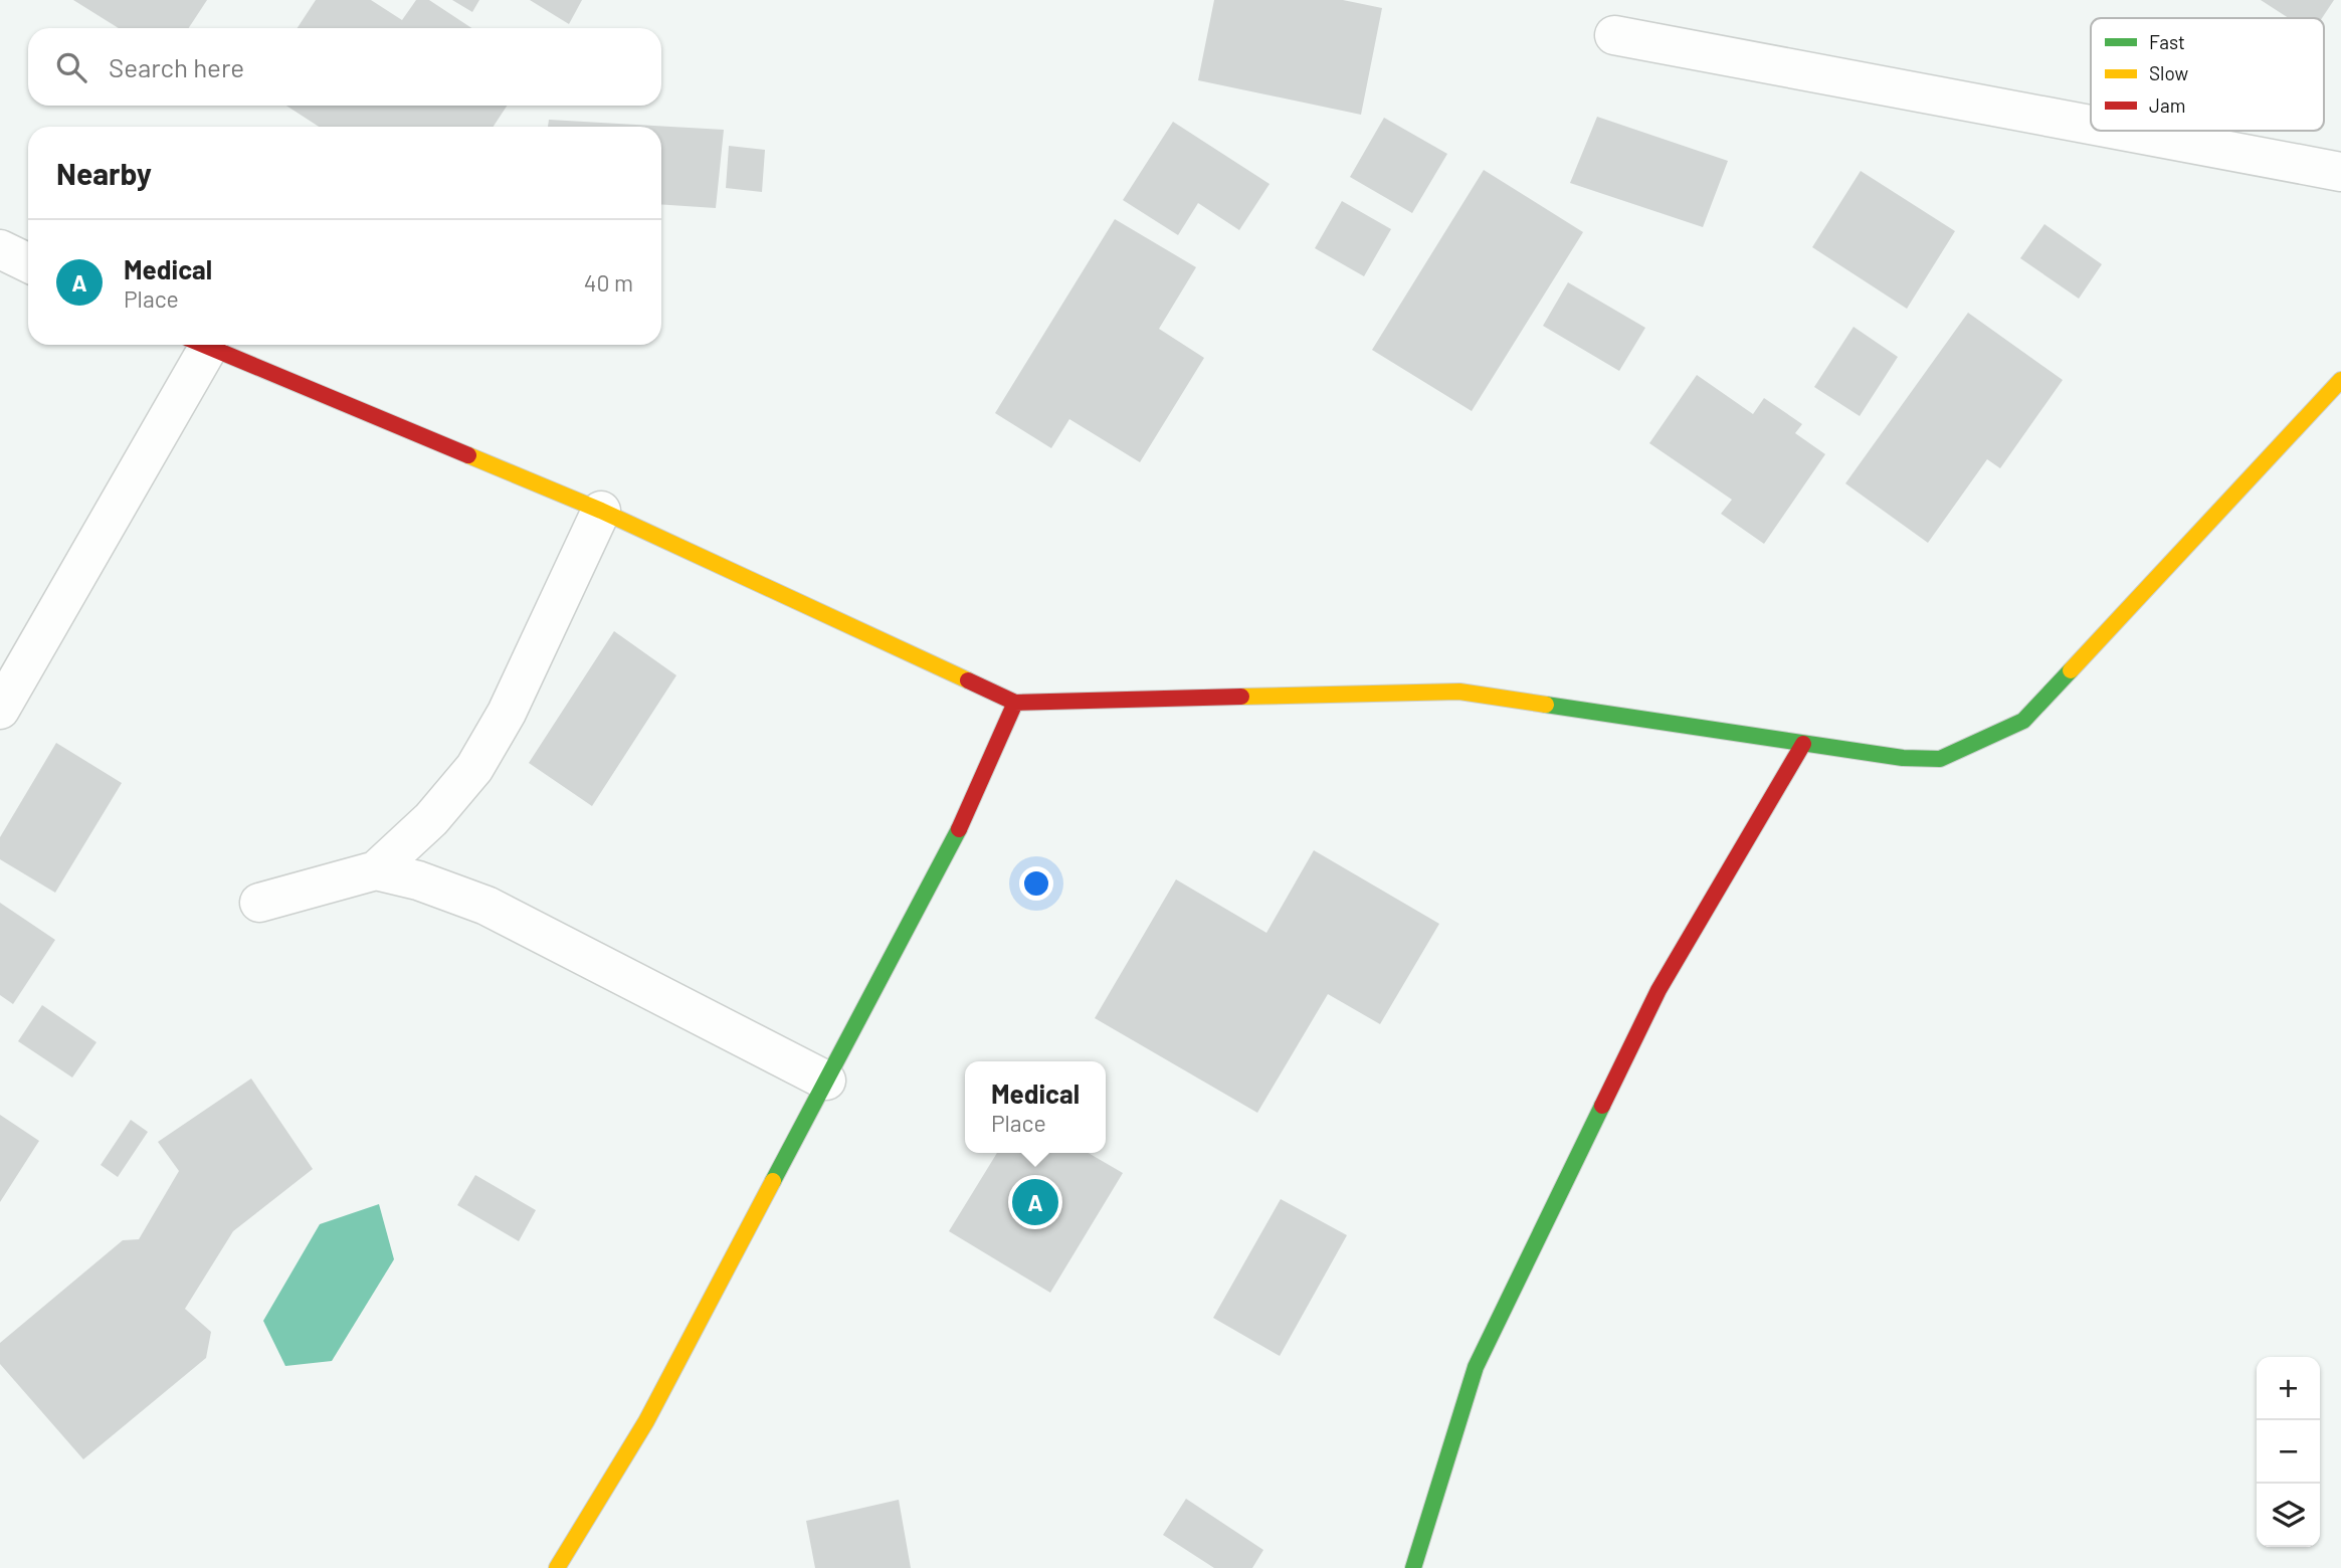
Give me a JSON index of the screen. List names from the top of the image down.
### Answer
{
  "legend": ["Fast", "Slow", "Jam"],
  "page": {
    "search": "Search here",
    "heading": "Nearby",
    "list": [
      {
        "mark": "A",
        "name": "Medical",
        "note": "Place",
        "value": "40 m"
      }
    ],
    "popup": ["Medical", "Place"],
    "pins": "A",
    "map_buttons": ["+", "−"]
  }
}
